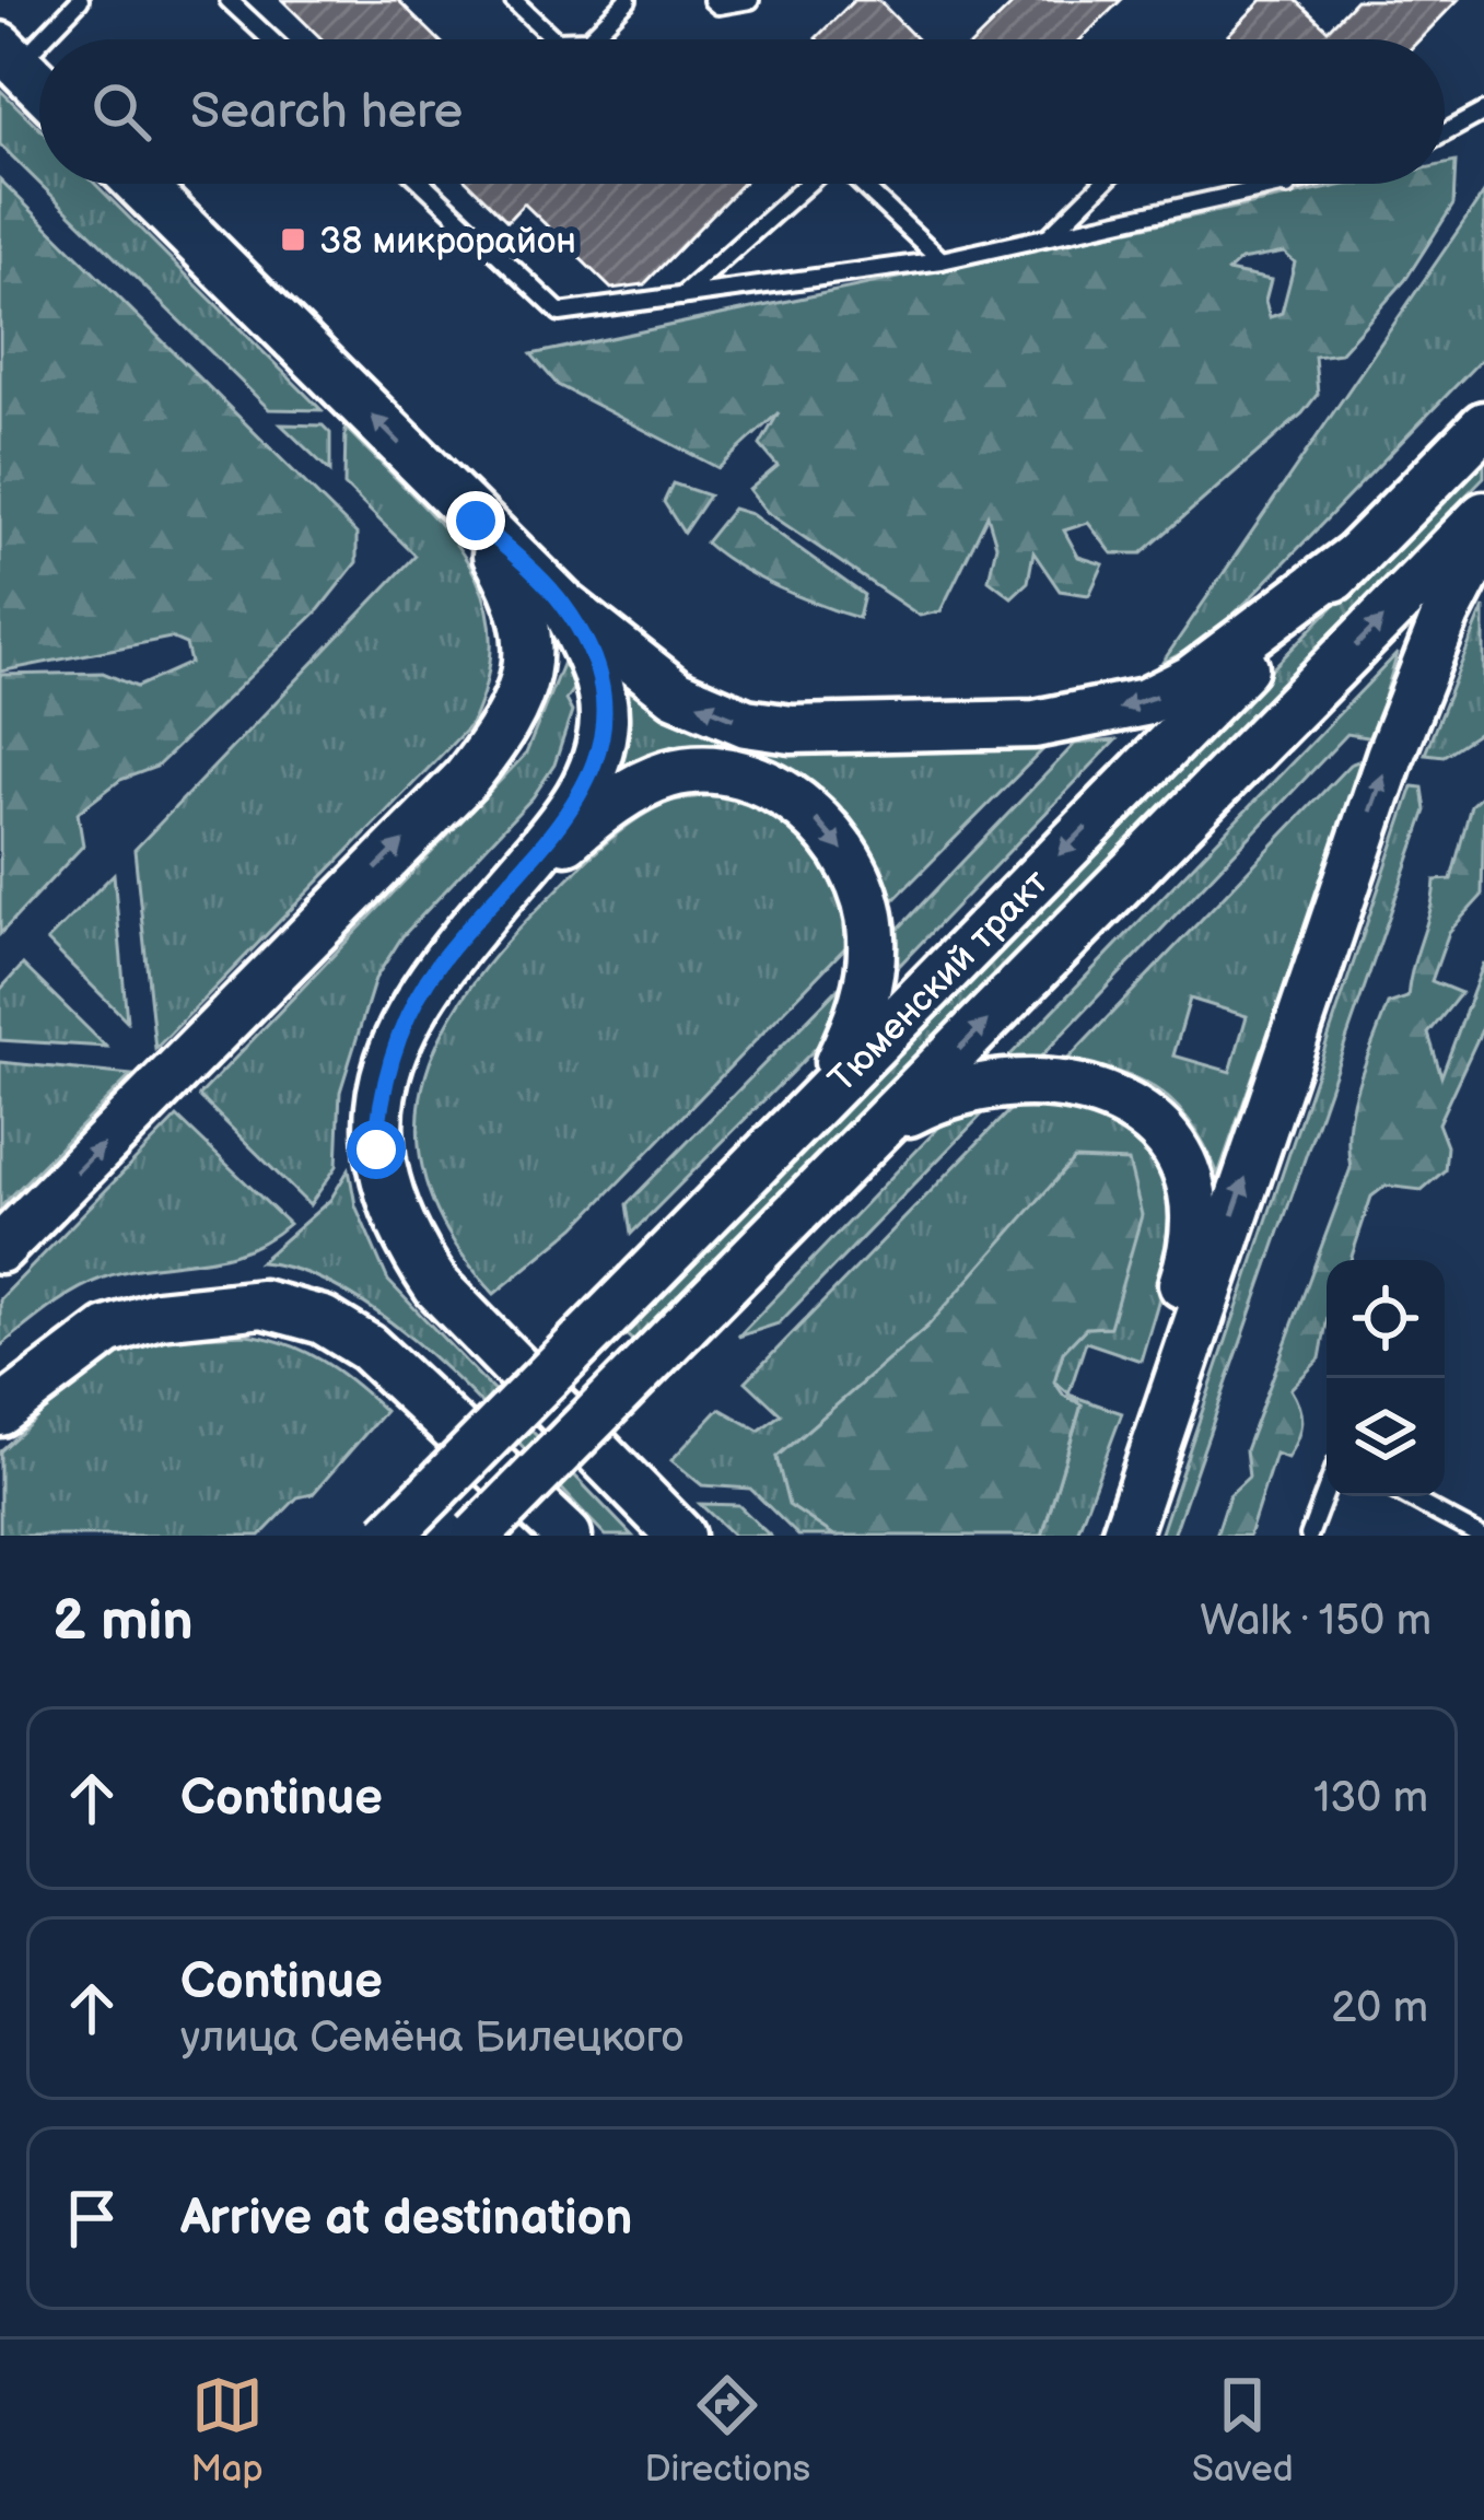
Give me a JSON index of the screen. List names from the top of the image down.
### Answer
{
  "streets": {
    "main road": ["Тюменский тракт"]
  },
  "places": {
    "transit": ["38 микрорайон"]
  },
  "page": {
    "search": "Search here",
    "heading": ["2 min", "Walk · 150 m"],
    "list": [
      ["Continue", "130 m"],
      ["Continue", "улица Семёна Билецкого", "20 m"],
      "Arrive at destination"
    ],
    "nav": ["Map", "Directions", "Saved"]
  }
}
